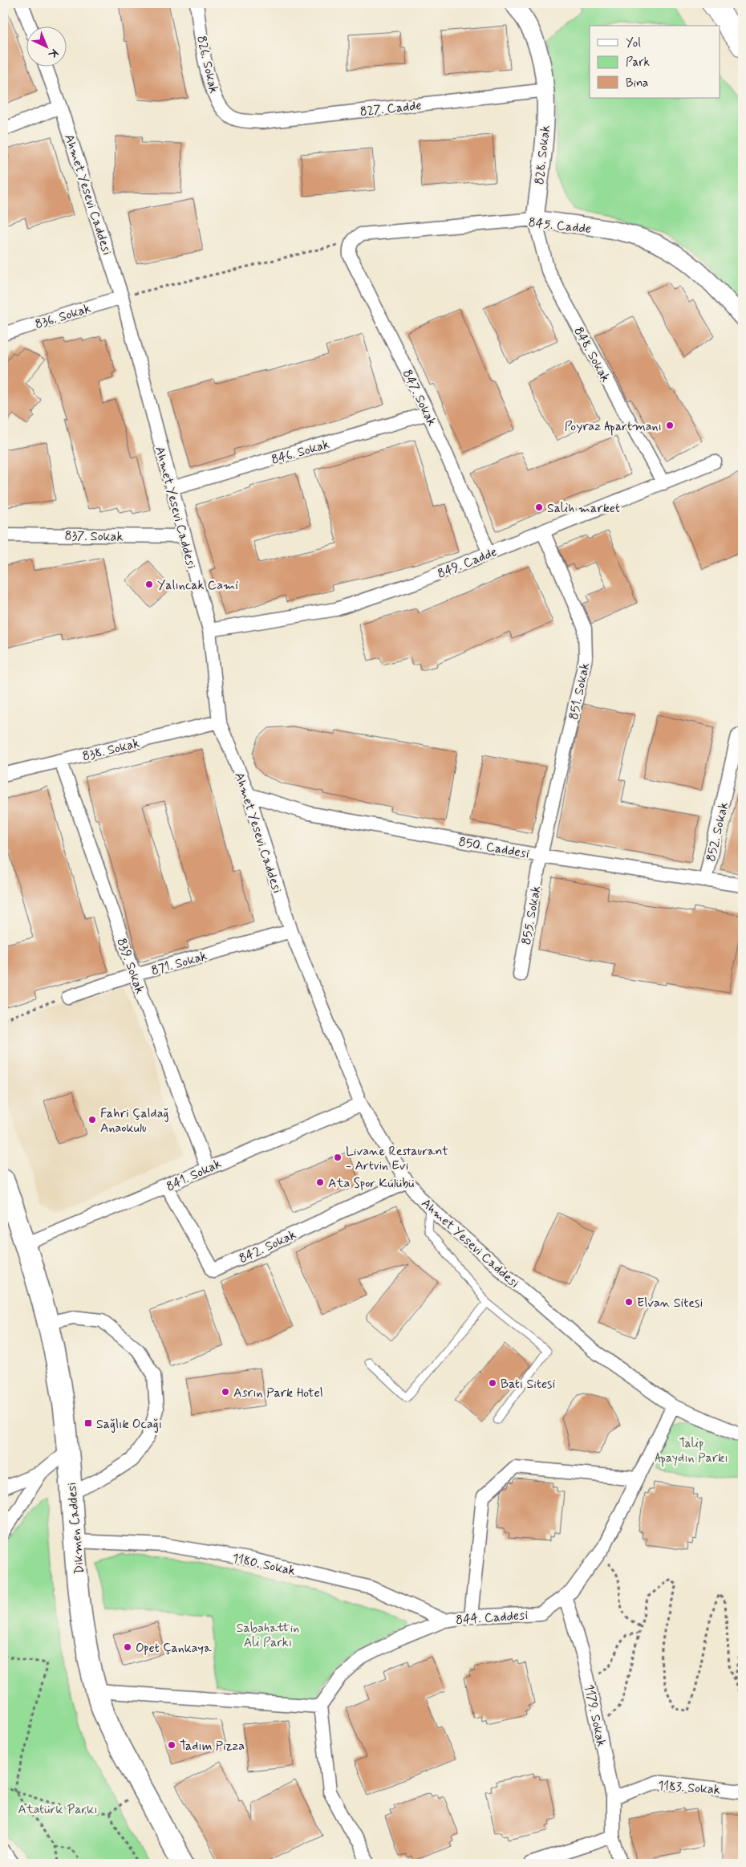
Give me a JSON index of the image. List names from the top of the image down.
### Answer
{
  "streets": {
    "main road": ["Dikmen Caddesi"],
    "street": [
      "826. Sokak",
      "827. Cadde",
      "828. Sokak",
      "Ahmet Yesevi Caddesi",
      "845. Cadde",
      "836. Sokak",
      "848. Sokak",
      "847. Sokak",
      "846. Sokak",
      "837. Sokak",
      "849. Cadde",
      "851. Sokak",
      "838. Sokak",
      "852. Sokak",
      "850. Caddesi",
      "855. Sokak",
      "871. Sokak",
      "839. Sokak",
      "841. Sokak",
      "842. Sokak",
      "1180. Sokak",
      "844. Caddesi",
      "1179. Sokak",
      "1183. Sokak"
    ]
  },
  "crossings": [
    ["826. Sokak", "827. Cadde"],
    ["827. Cadde", "828. Sokak"],
    ["828. Sokak", "845. Cadde"],
    ["828. Sokak", "848. Sokak"],
    ["Ahmet Yesevi Caddesi", "836. Sokak"],
    ["Ahmet Yesevi Caddesi", "846. Sokak"],
    ["Ahmet Yesevi Caddesi", "837. Sokak"],
    ["Ahmet Yesevi Caddesi", "849. Cadde"],
    ["Ahmet Yesevi Caddesi", "838. Sokak"],
    ["Ahmet Yesevi Caddesi", "850. Caddesi"],
    ["Ahmet Yesevi Caddesi", "871. Sokak"],
    ["Ahmet Yesevi Caddesi", "841. Sokak"],
    ["Ahmet Yesevi Caddesi", "842. Sokak"],
    ["Ahmet Yesevi Caddesi", "844. Caddesi"],
    ["845. Cadde", "848. Sokak"],
    ["845. Cadde", "847. Sokak"],
    ["848. Sokak", "849. Cadde"],
    ["847. Sokak", "846. Sokak"],
    ["847. Sokak", "849. Cadde"],
    ["849. Cadde", "851. Sokak"],
    ["851. Sokak", "850. Caddesi"],
    ["851. Sokak", "855. Sokak"],
    ["838. Sokak", "839. Sokak"],
    ["852. Sokak", "850. Caddesi"],
    ["850. Caddesi", "855. Sokak"],
    ["871. Sokak", "839. Sokak"],
    ["839. Sokak", "841. Sokak"],
    ["841. Sokak", "842. Sokak"],
    ["841. Sokak", "Dikmen Caddesi"],
    ["Dikmen Caddesi", "1180. Sokak"],
    ["1180. Sokak", "844. Caddesi"],
    ["844. Caddesi", "1179. Sokak"],
    ["1179. Sokak", "1183. Sokak"]
  ],
  "parks": ["Talip Apaydın Parkı", "Sabahattin Ali Parkı", "Atatürk Parkı"],
  "places": {
    "other": [
      "Poyraz Apartmanı",
      "Salih market",
      "Yalıncak Cami",
      "Fahri Çaldağ Anaokulu",
      "Livane Restaurant - Artvin Evi",
      "Ata Spor Kulübü",
      "Elvan Sitesi",
      "Batı Sitesi",
      "Asrın Park Hotel",
      "Opet Çankaya",
      "Tadım Pizza"
    ],
    "transit": ["Sağlık Ocağı"]
  },
  "legend": ["Yol", "Park", "Bina"],
  "north": "bottom right"
}
